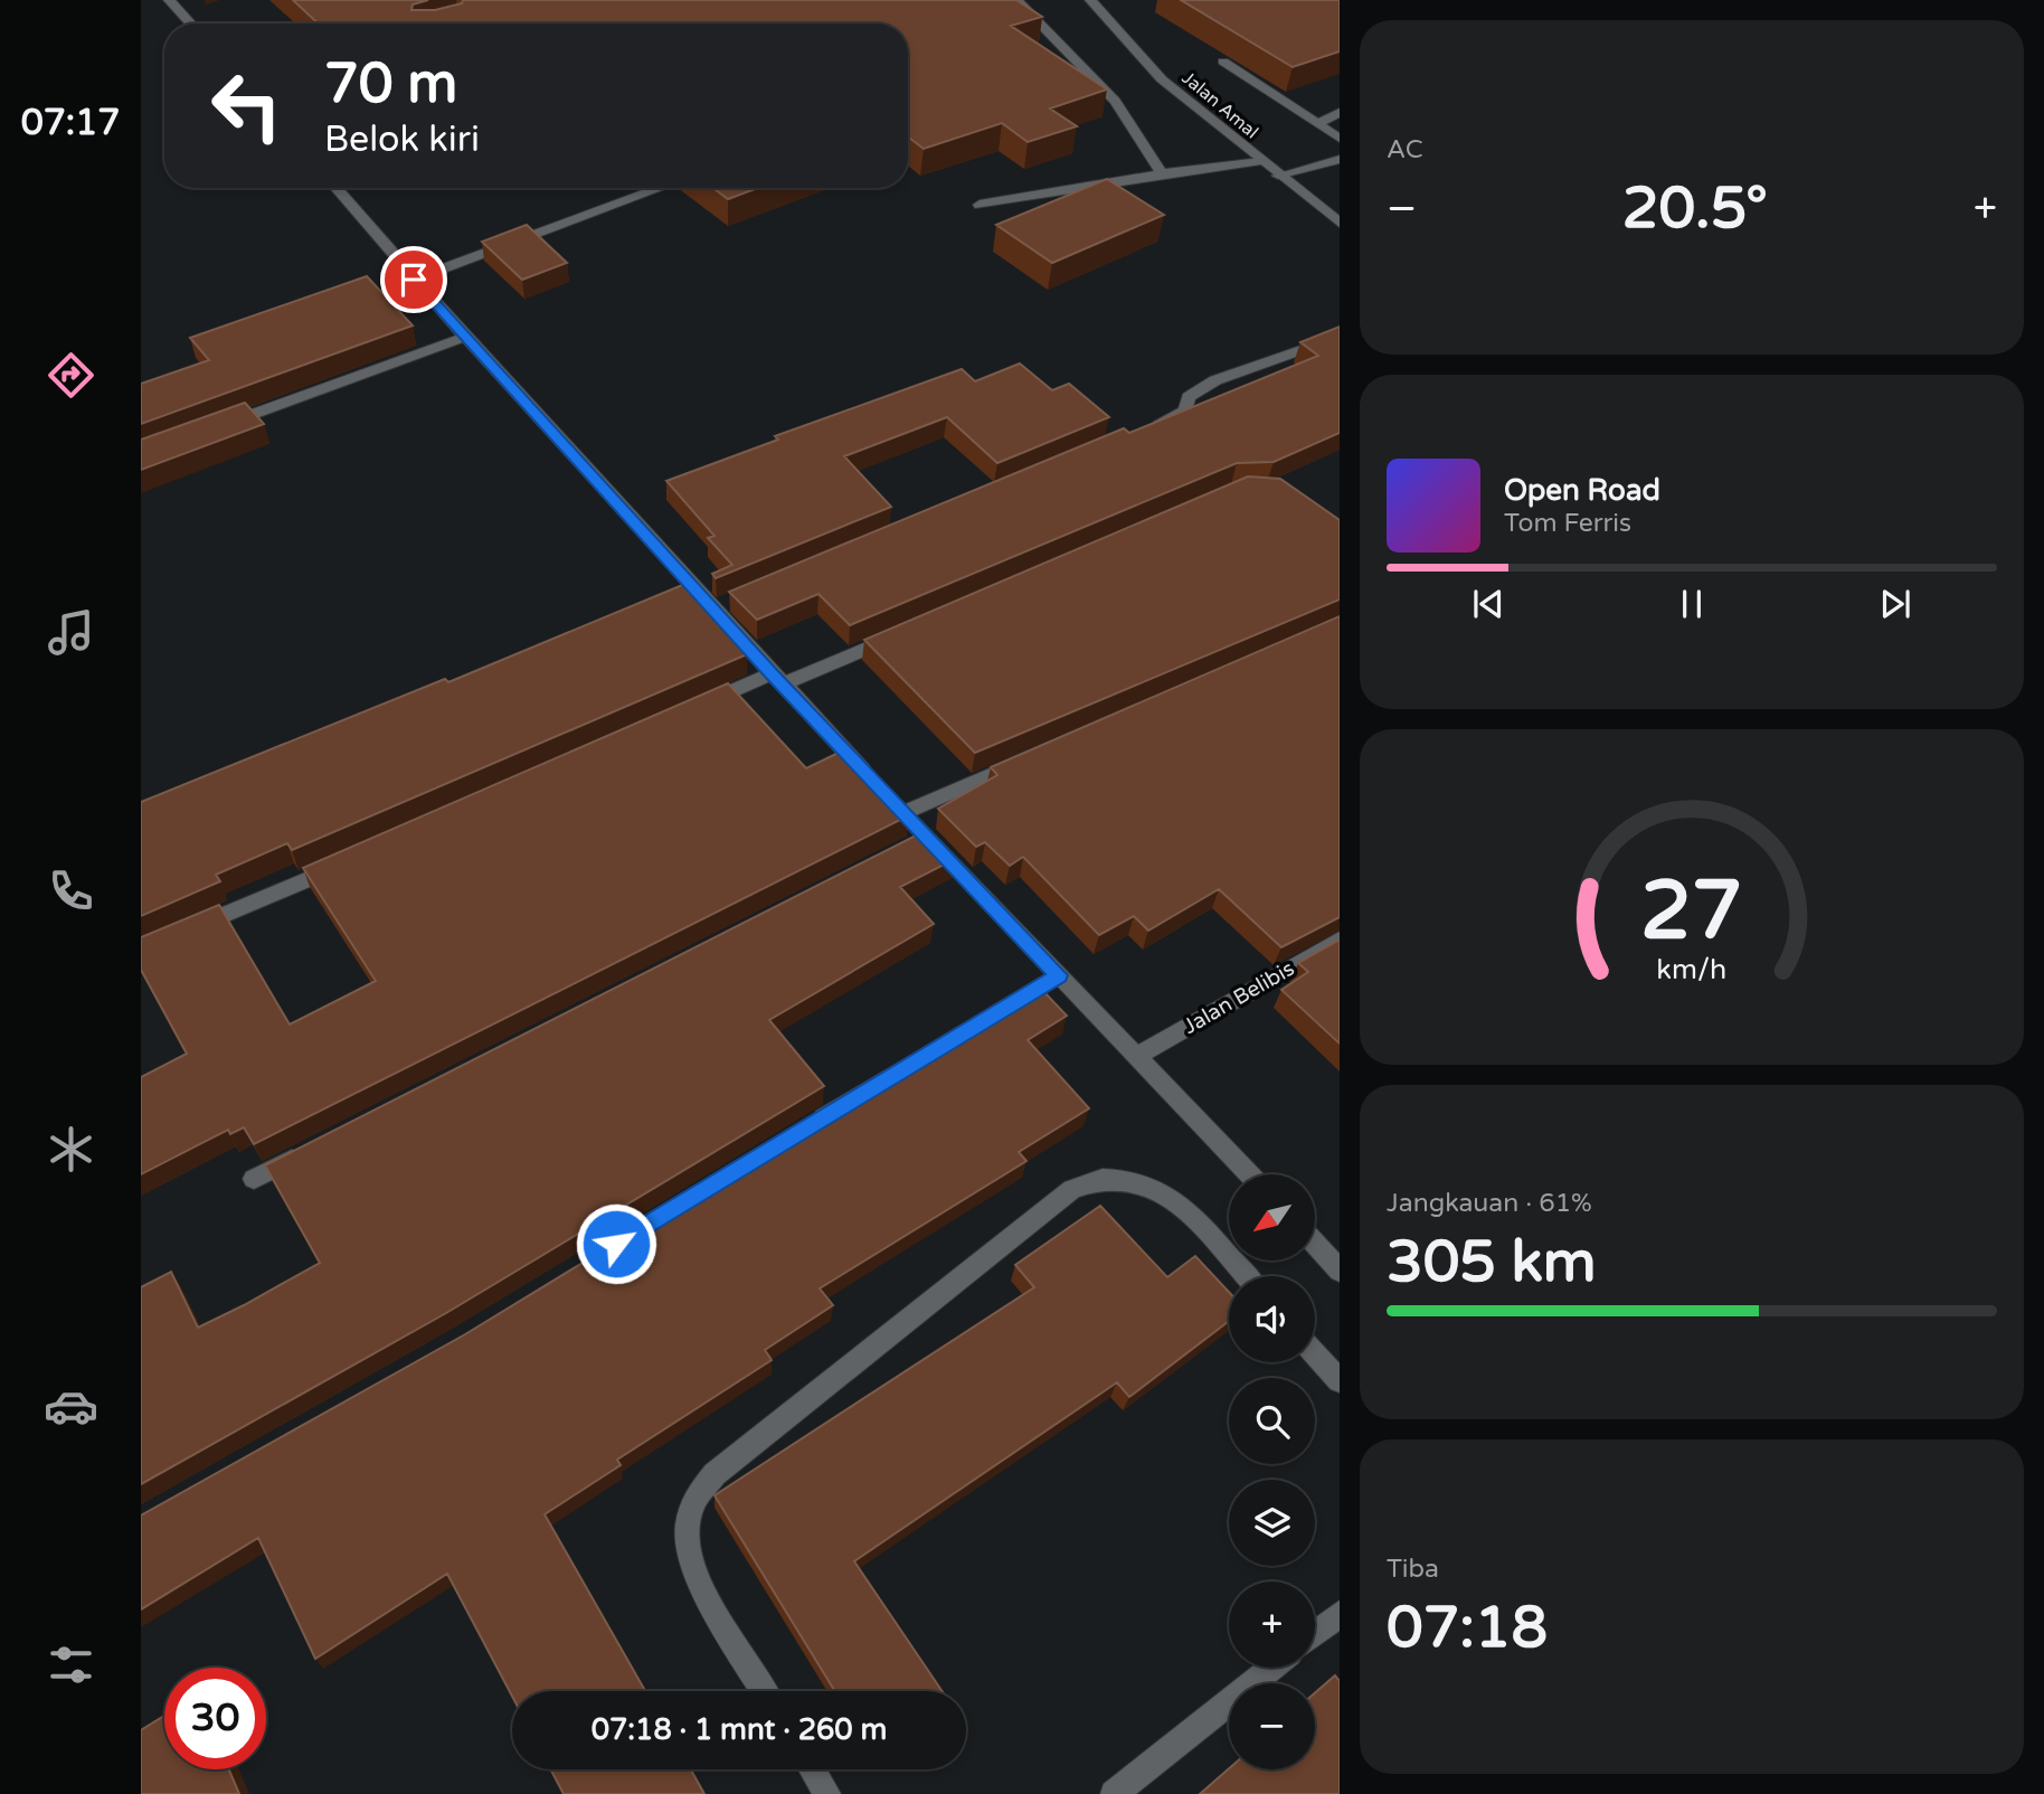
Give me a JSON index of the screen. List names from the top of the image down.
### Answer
{
  "streets": {
    "street": ["Jalan Amal", "Jalan Belibis"]
  },
  "north": "bottom left",
  "page": {
    "tabs": "07:17",
    "tile": [
      "AC",
      ["Jangkauan · 61%", "305 km"],
      ["Tiba", "07:18"]
    ],
    "turn": ["70 m", "Belok kiri"],
    "heat": ["−", "20.5°", "+"],
    "song": ["Open Road", "Tom Ferris"],
    "map_buttons": ["+", "−"],
    "limit": "30",
    "trip": "07:18 · 1 mnt · 260 m",
    "gauge": ["27", "km/h"]
  }
}
